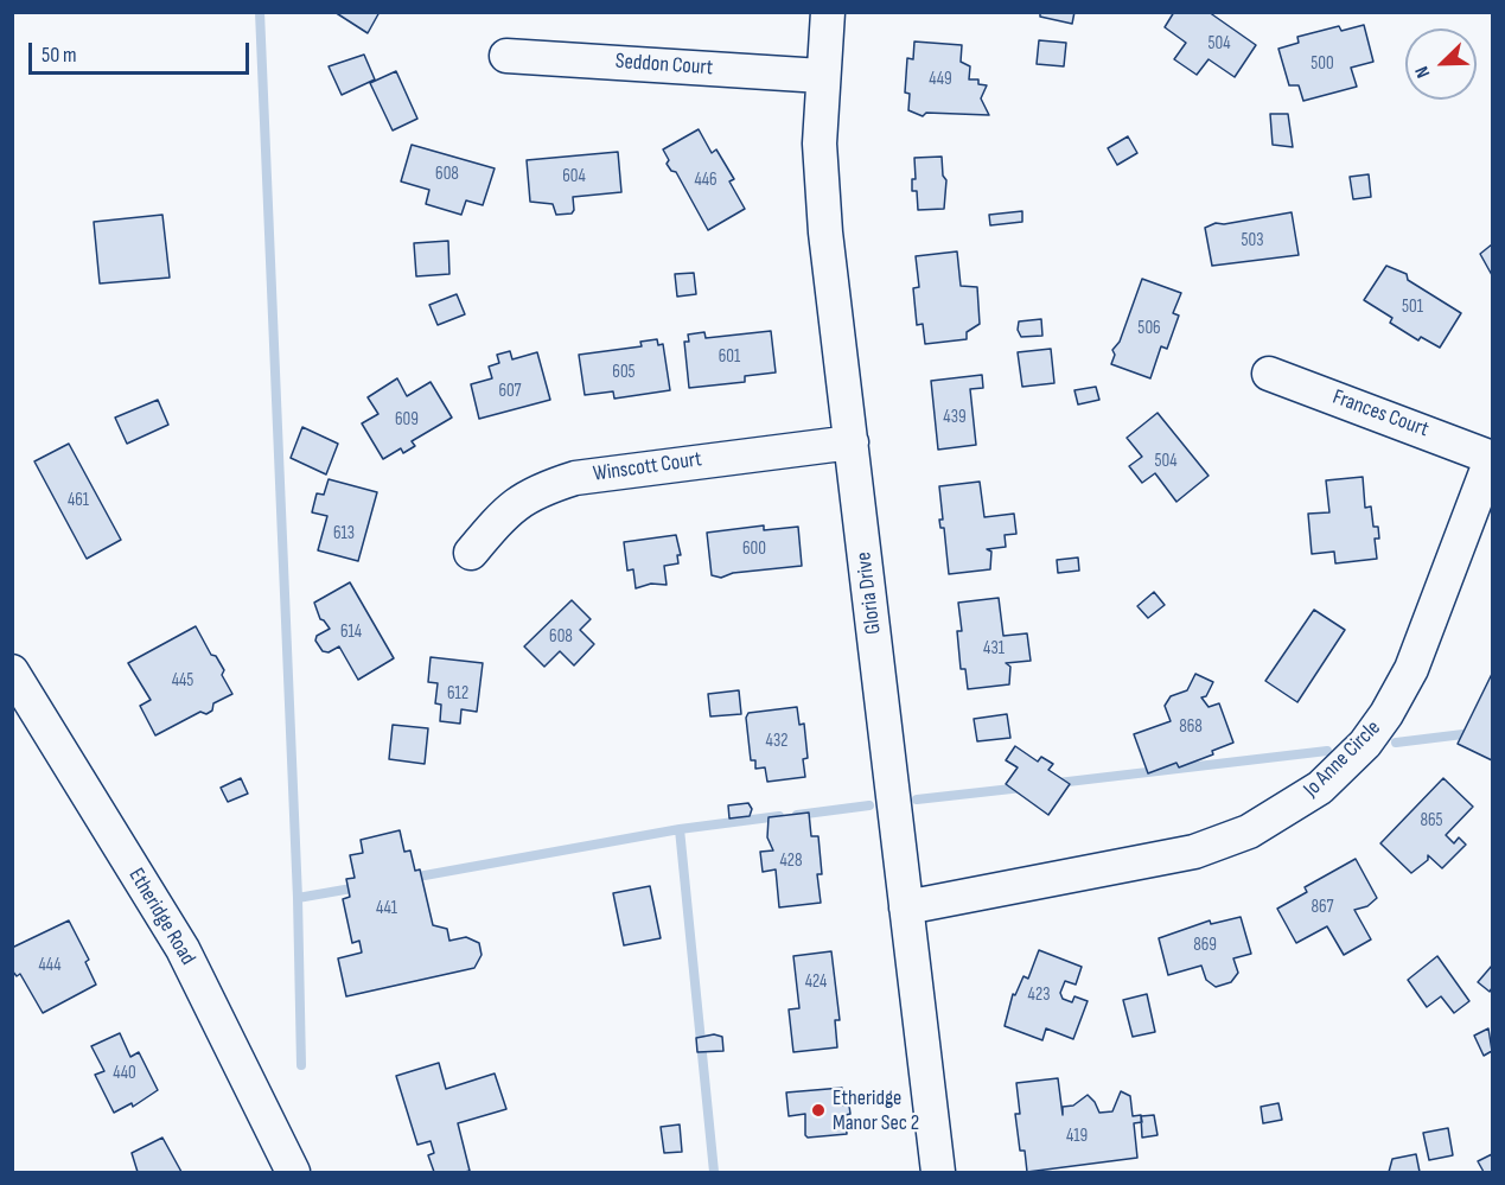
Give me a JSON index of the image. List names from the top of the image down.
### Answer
{
  "streets": {
    "street": [
      "Seddon Court",
      "Frances Court",
      "Winscott Court",
      "Gloria Drive",
      "Jo Anne Circle",
      "Etheridge Road"
    ]
  },
  "crossings": [
    ["Seddon Court", "Gloria Drive"],
    ["Frances Court", "Jo Anne Circle"],
    ["Winscott Court", "Gloria Drive"],
    ["Gloria Drive", "Jo Anne Circle"]
  ],
  "places": ["Etheridge Manor Sec 2"],
  "house_numbers": [
    "504",
    "500",
    "449",
    "608",
    "604",
    "446",
    "503",
    "501",
    "506",
    "601",
    "605",
    "607",
    "439",
    "609",
    "504",
    "461",
    "613",
    "600",
    "614",
    "608",
    "431",
    "445",
    "612",
    "868",
    "432",
    "865",
    "428",
    "867",
    "441",
    "869",
    "444",
    "424",
    "423",
    "440",
    "419"
  ],
  "scale_bar": "50 m",
  "north": "bottom left"
}
